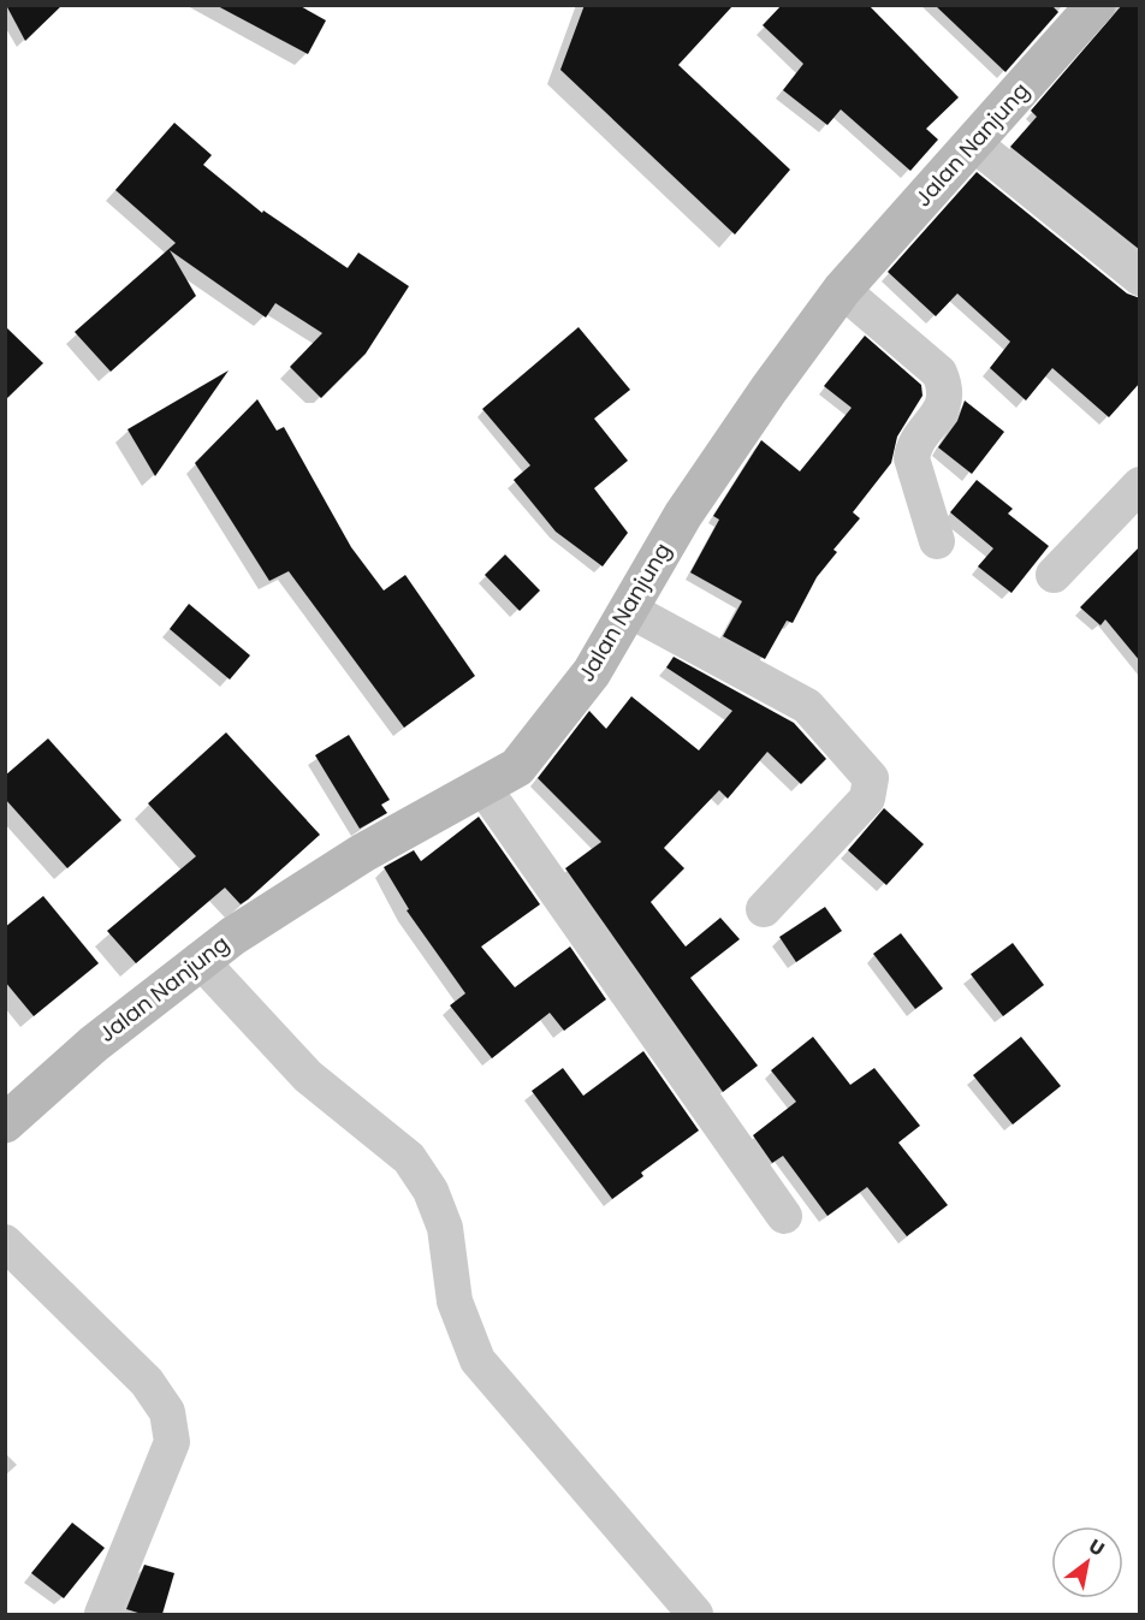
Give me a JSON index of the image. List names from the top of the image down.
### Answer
{
  "streets": {
    "main road": ["Jalan Nanjung"]
  },
  "north": "top right"
}
